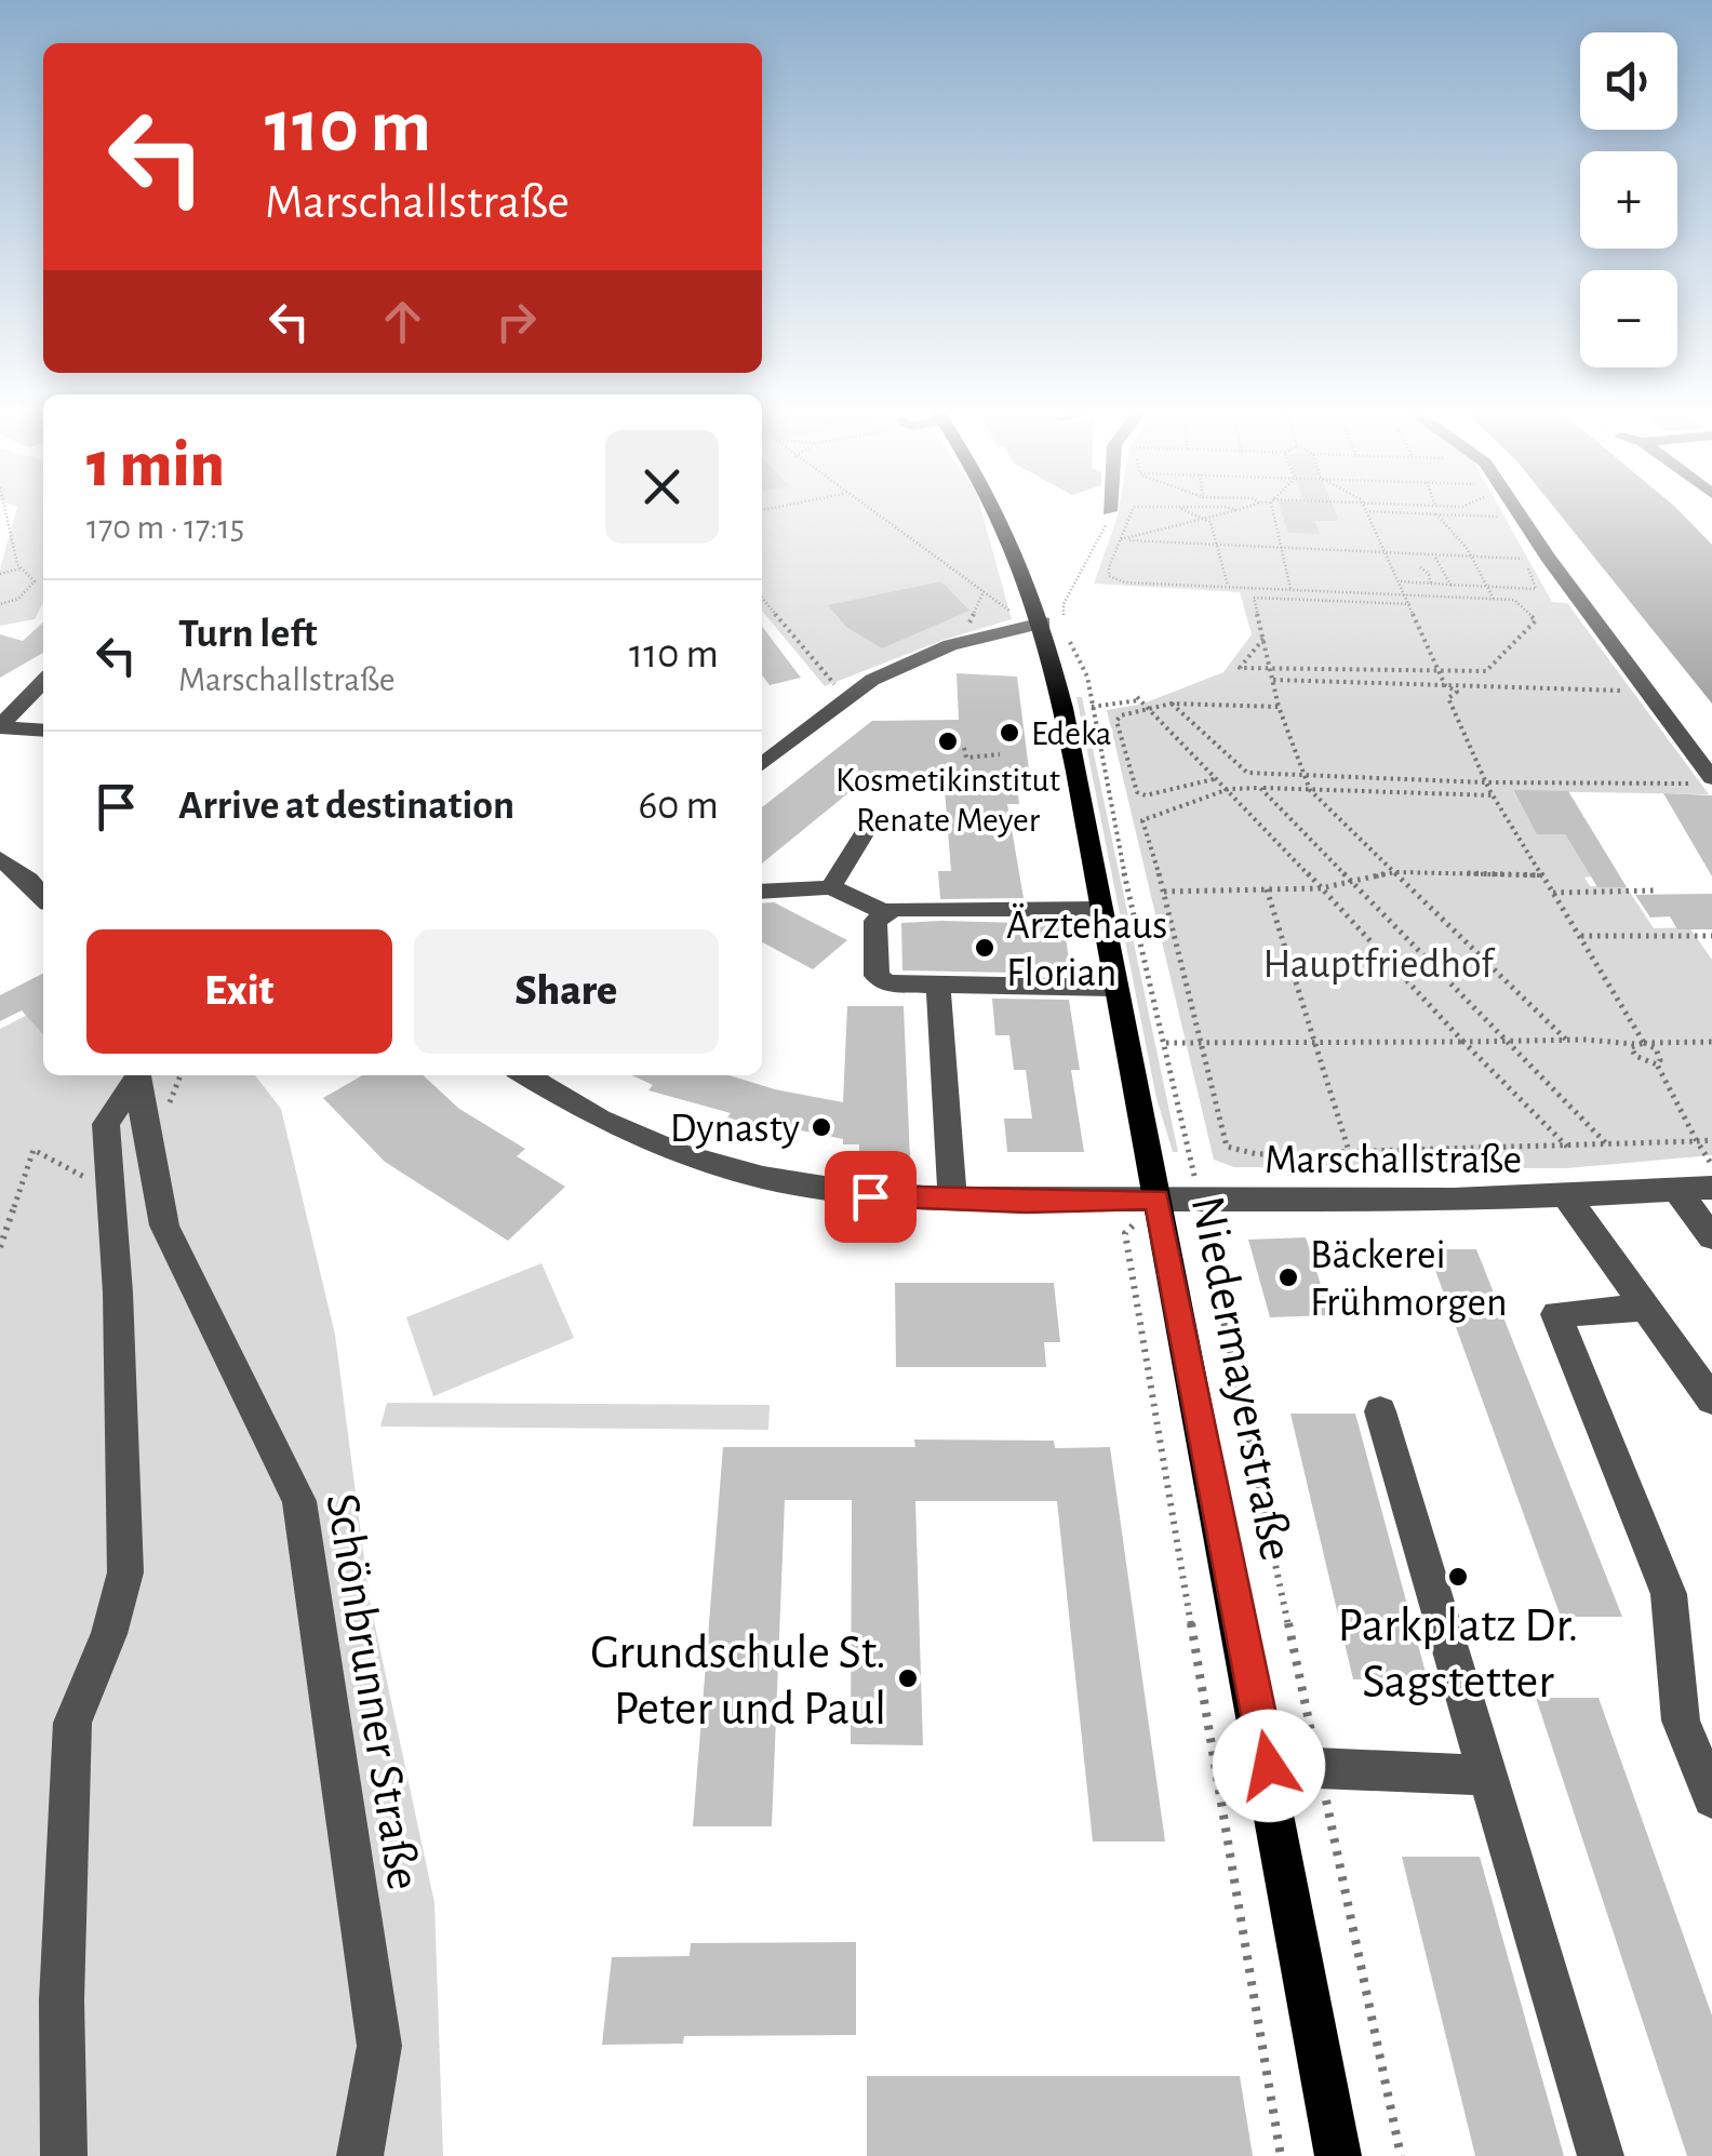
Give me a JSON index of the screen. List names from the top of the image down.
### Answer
{
  "streets": {
    "main road": ["Niedermayerstraße"],
    "street": ["Marschallstraße", "Schönbrunner Straße"]
  },
  "crossings": [
    ["Marschallstraße", "Niedermayerstraße"]
  ],
  "parks": ["Hauptfriedhof"],
  "places": [
    "Edeka",
    "Kosmetikinstitut Renate Meyer",
    "Ärztehaus Florian",
    "Dynasty",
    "Bäckerei Frühmorgen",
    "Parkplatz Dr. Sagstetter",
    "Grundschule St. Peter und Paul"
  ],
  "page": {
    "map_buttons": ["+", "−"],
    "turn": ["110 m", "Marschallstraße"],
    "heading": ["1 min", "170 m · 17:15"],
    "list": [
      {
        "name": "Turn left",
        "note": "Marschallstraße",
        "value": "110 m"
      },
      {
        "name": "Arrive at destination",
        "value": "60 m"
      }
    ],
    "buttons": ["Exit", "Share"]
  }
}
